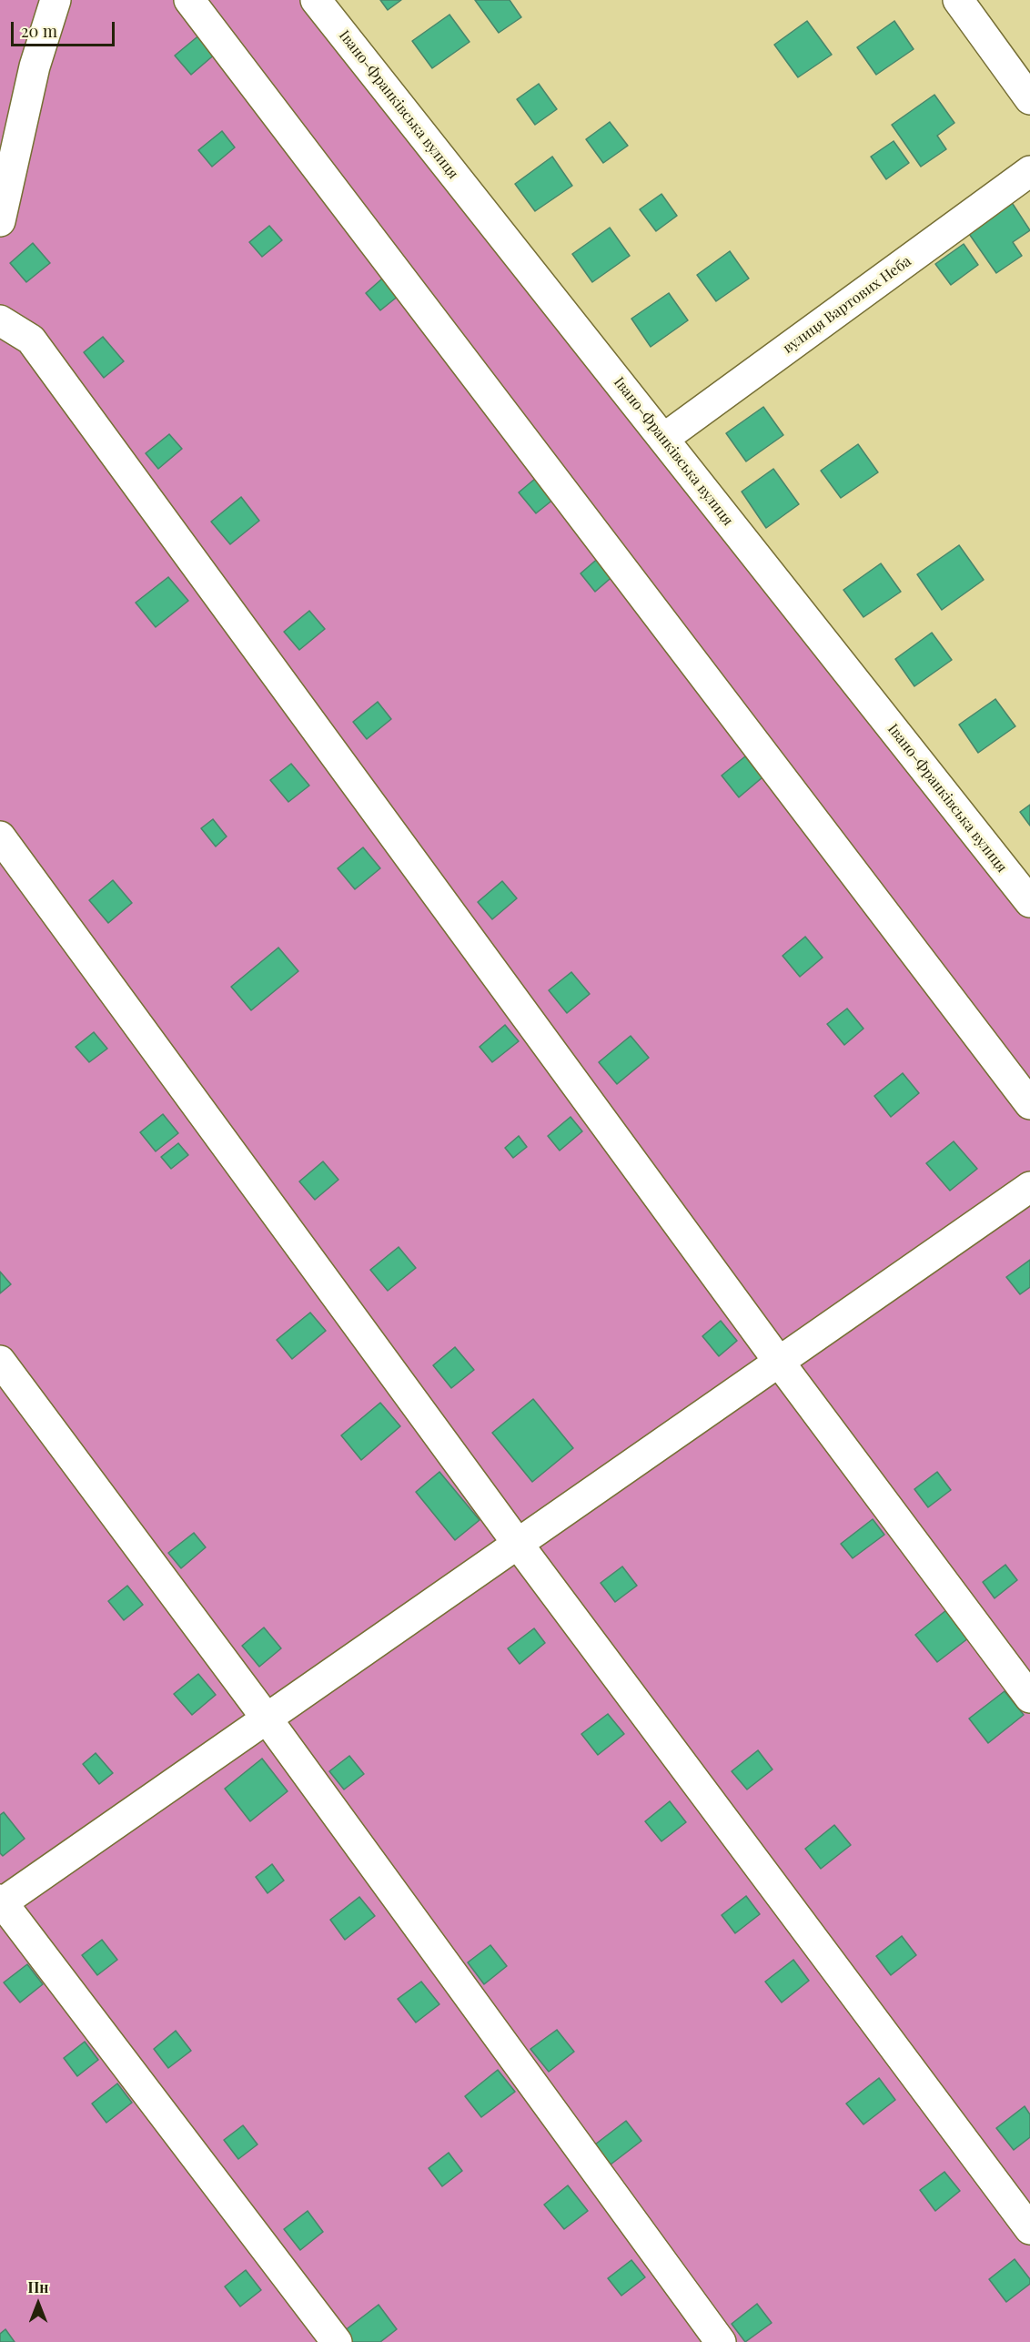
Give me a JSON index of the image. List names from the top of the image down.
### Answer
{
  "streets": {
    "street": ["Івано-Франківська вулиця", "вулиця Вартових Неба"]
  },
  "crossings": [
    ["Івано-Франківська вулиця", "вулиця Вартових Неба"]
  ],
  "scale_bar": "20 m",
  "north": "top"
}
